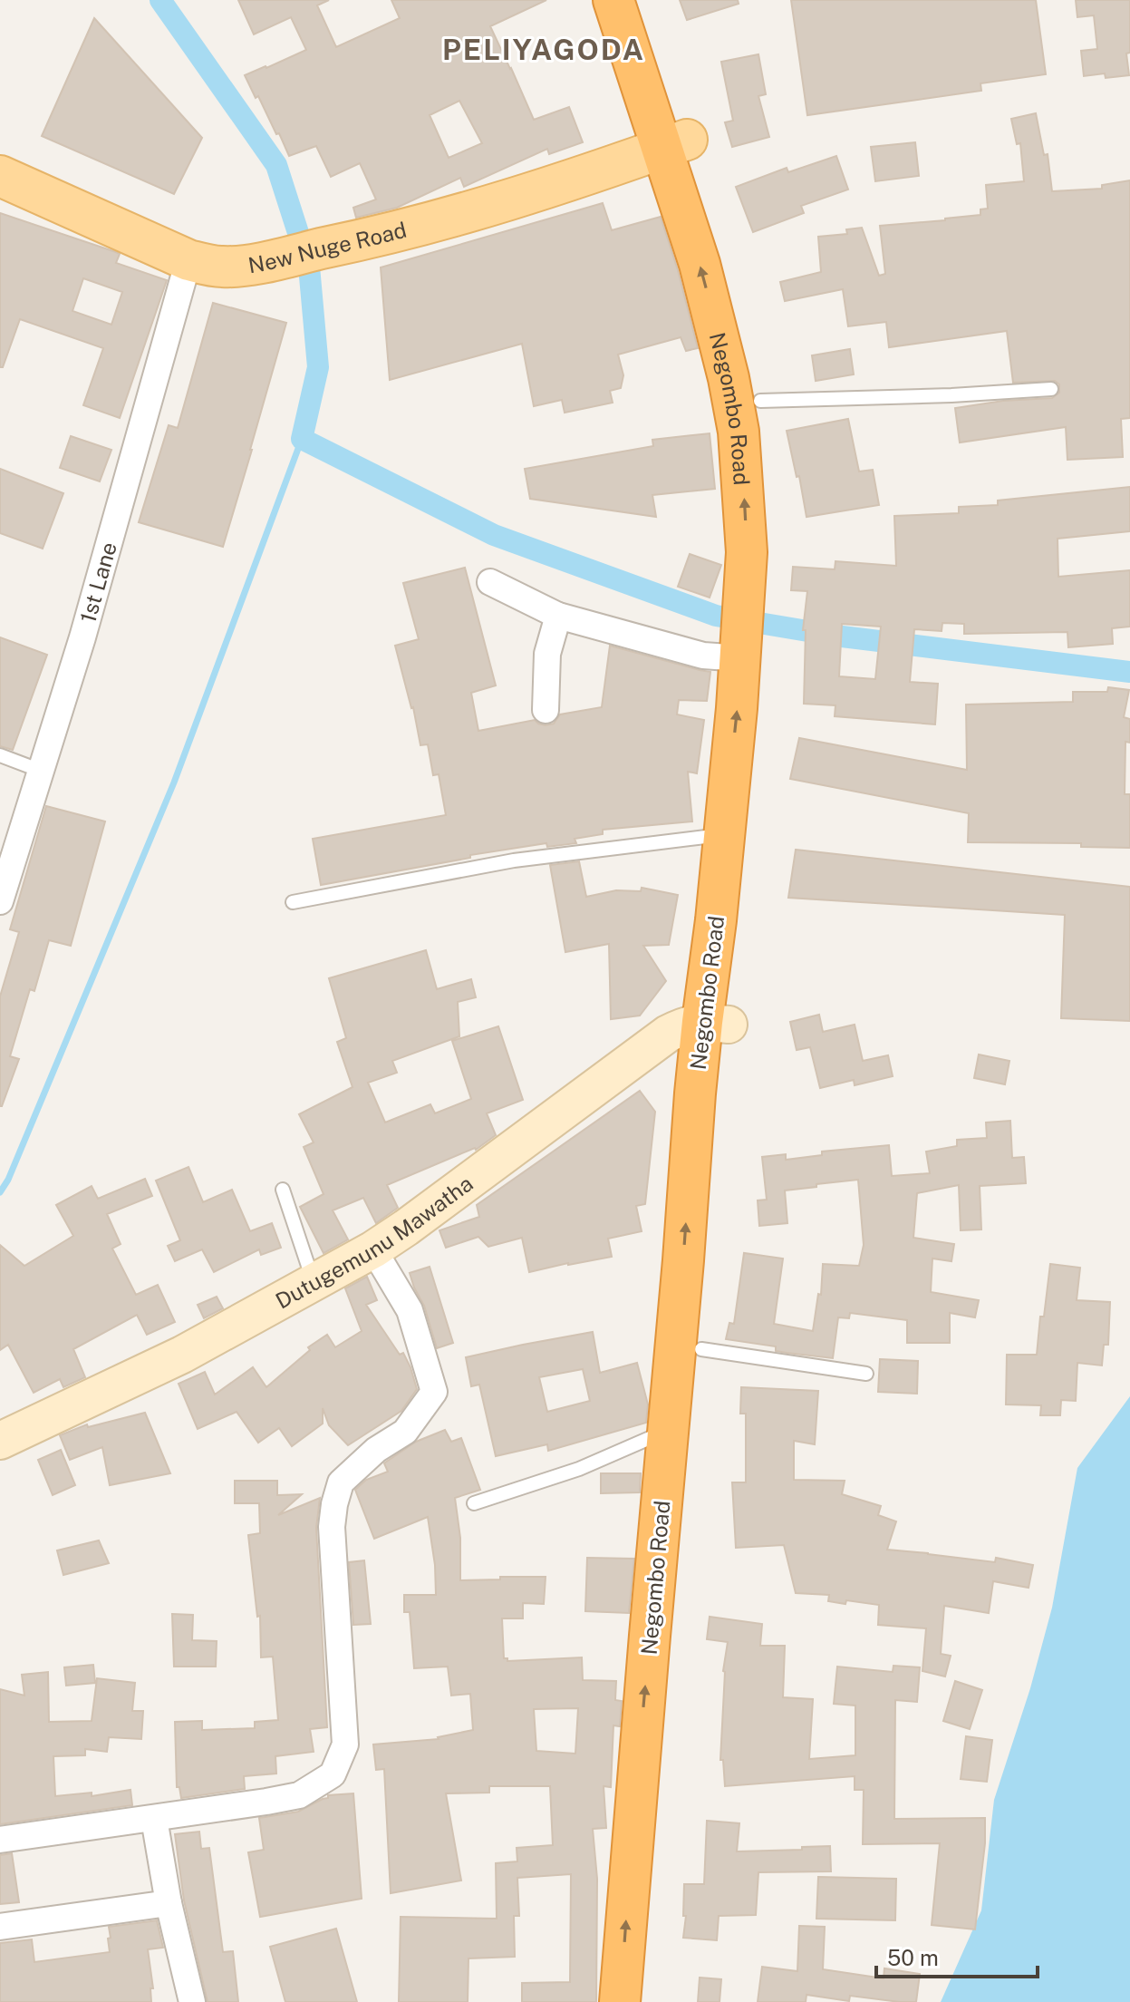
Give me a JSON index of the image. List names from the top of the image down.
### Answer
{
  "streets": {
    "highway": ["Negombo Road"],
    "main road": ["New Nuge Road"],
    "street": ["1st Lane", "Dutugemunu Mawatha"]
  },
  "crossings": [
    ["New Nuge Road", "Negombo Road"],
    ["New Nuge Road", "1st Lane"],
    ["Negombo Road", "Dutugemunu Mawatha"]
  ],
  "districts": ["PELIYAGODA"],
  "scale_bar": "50 m"
}
